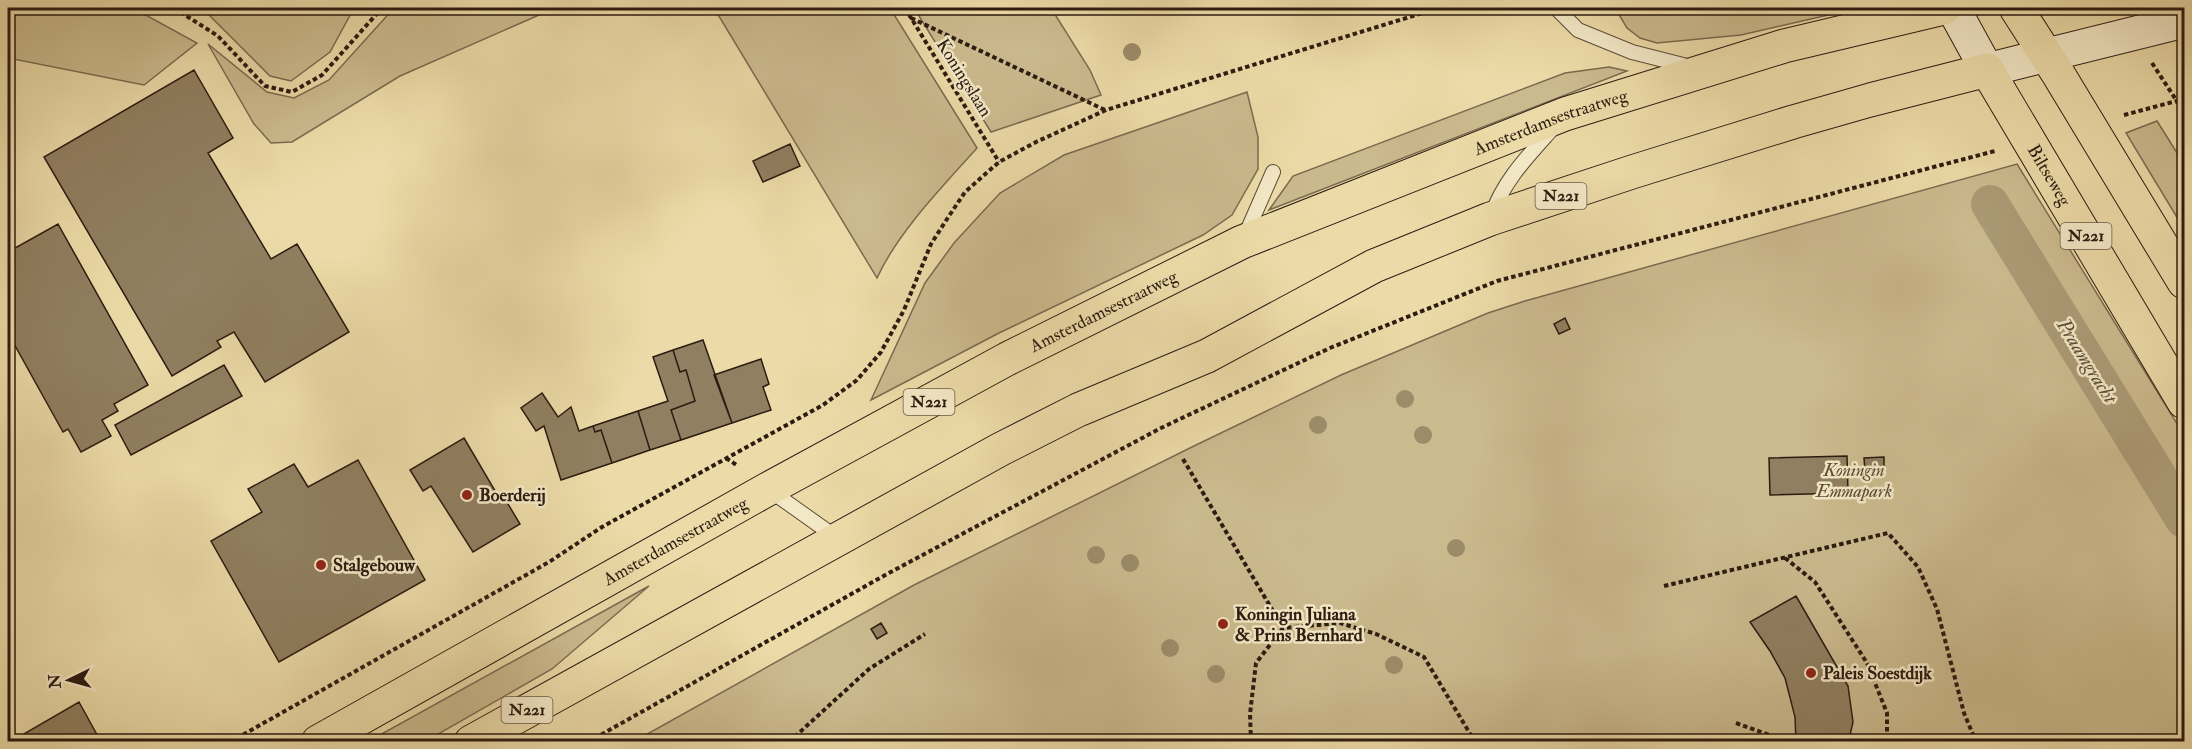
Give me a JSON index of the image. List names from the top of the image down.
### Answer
{
  "streets": {
    "main road": ["Amsterdamsestraatweg", "Biltseweg", "N221"],
    "path": ["Koningslaan"]
  },
  "crossings": [
    ["Biltseweg", "N221"]
  ],
  "water": ["Praamgracht"],
  "parks": ["Koningin Emmapark"],
  "places": [
    "Boerderij",
    "Stalgebouw",
    "Koningin Juliana & Prins Bernhard",
    "Paleis Soestdijk"
  ],
  "north": "left"
}
